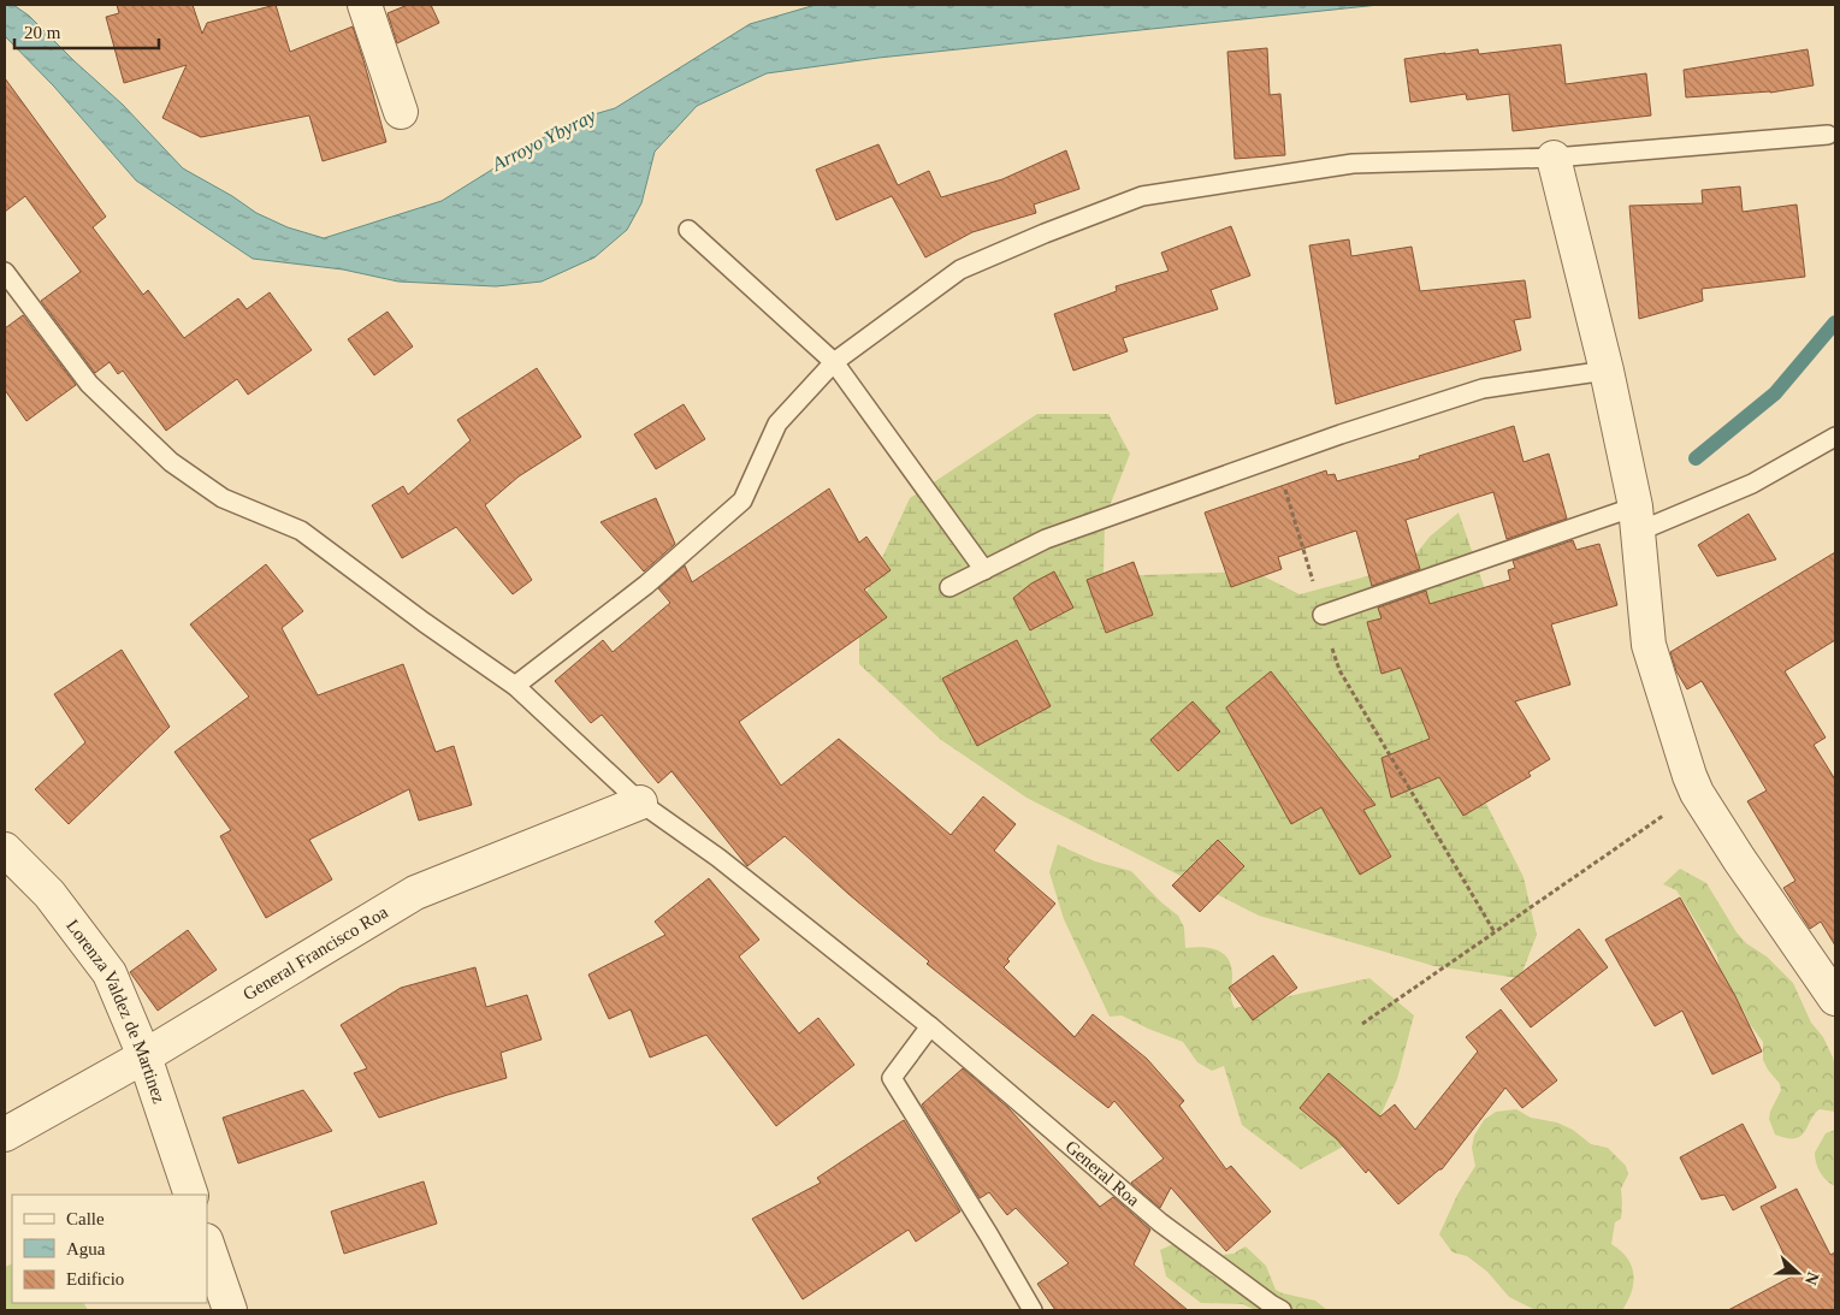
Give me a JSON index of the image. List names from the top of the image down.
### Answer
{
  "streets": {
    "street": ["General Francisco Roa", "Lorenza Valdez de Martinez"],
    "lane": ["General Roa"]
  },
  "crossings": [
    ["General Francisco Roa", "Lorenza Valdez de Martinez"],
    ["General Francisco Roa", "General Roa"]
  ],
  "water": ["Arroyo Ybyray"],
  "legend": ["Calle", "Agua", "Edificio"],
  "scale_bar": "20 m",
  "north": "right"
}
